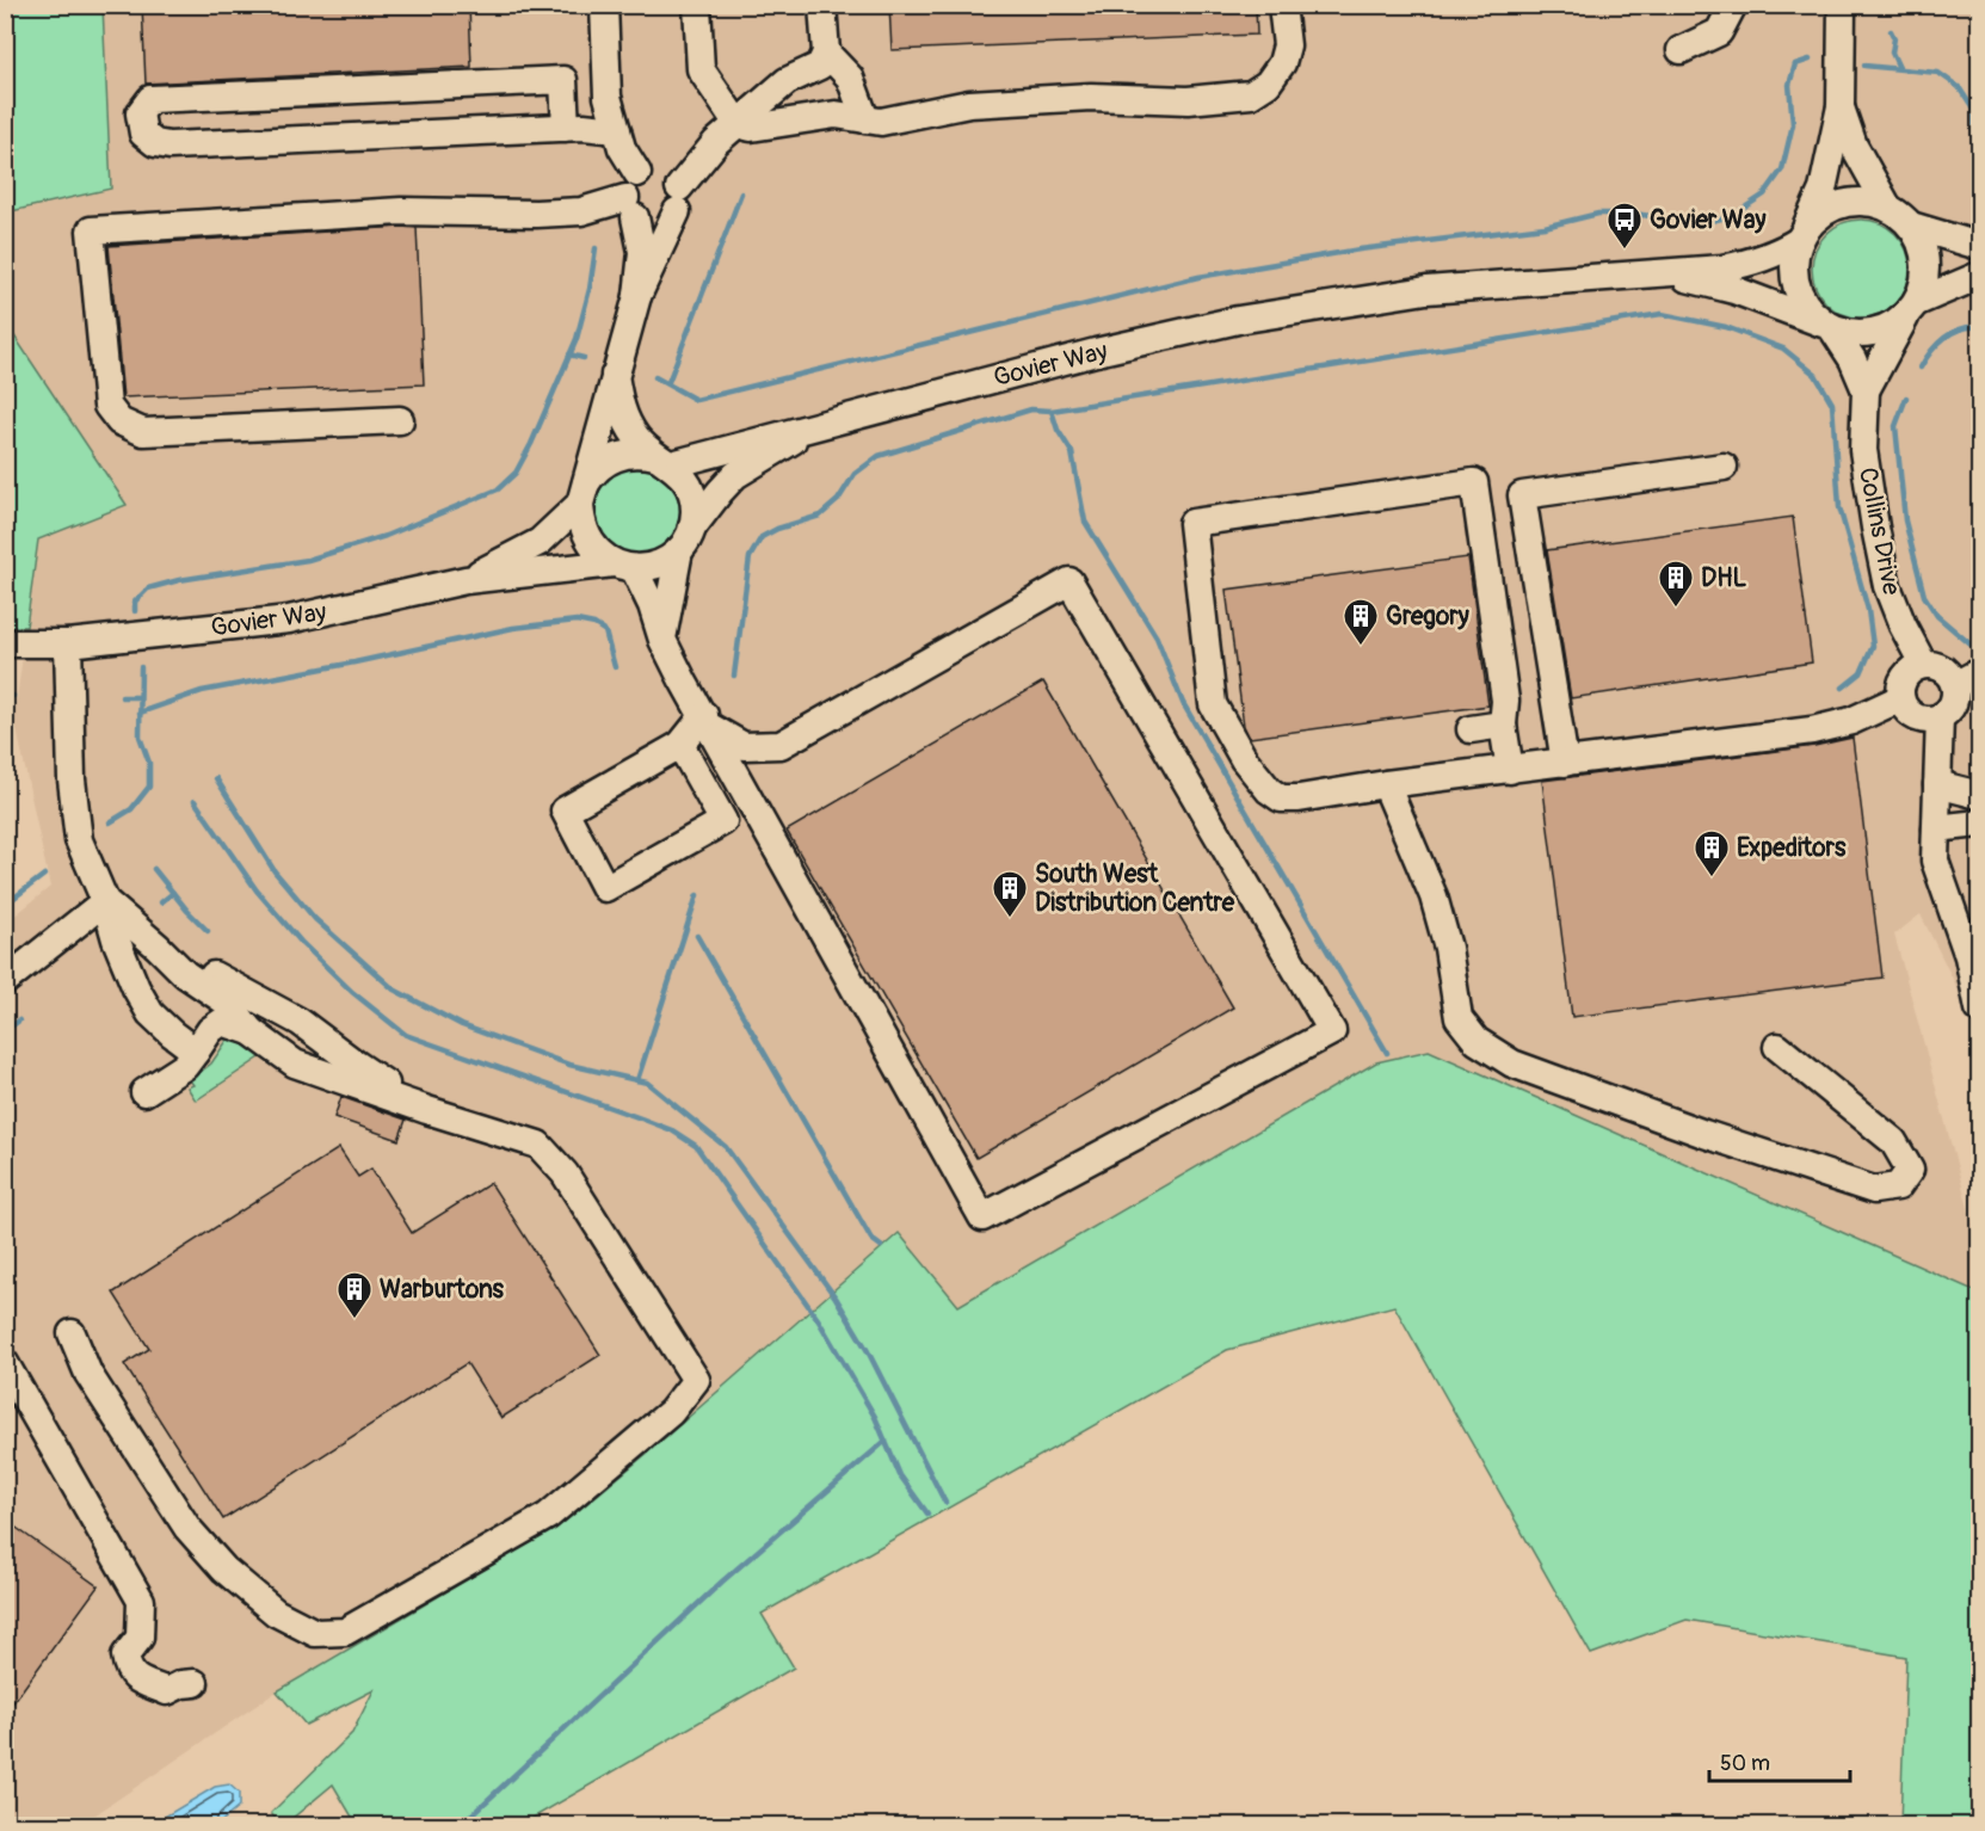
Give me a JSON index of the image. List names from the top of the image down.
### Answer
{
  "streets": {
    "street": ["Govier Way", "Collins Drive"]
  },
  "crossings": [
    ["Govier Way", "Collins Drive"]
  ],
  "places": {
    "bus stop": ["Govier Way"],
    "building": [
      "DHL",
      "Gregory",
      "Expeditors",
      "South West Distribution Centre",
      "Warburtons"
    ]
  },
  "scale_bar": "50 m"
}
